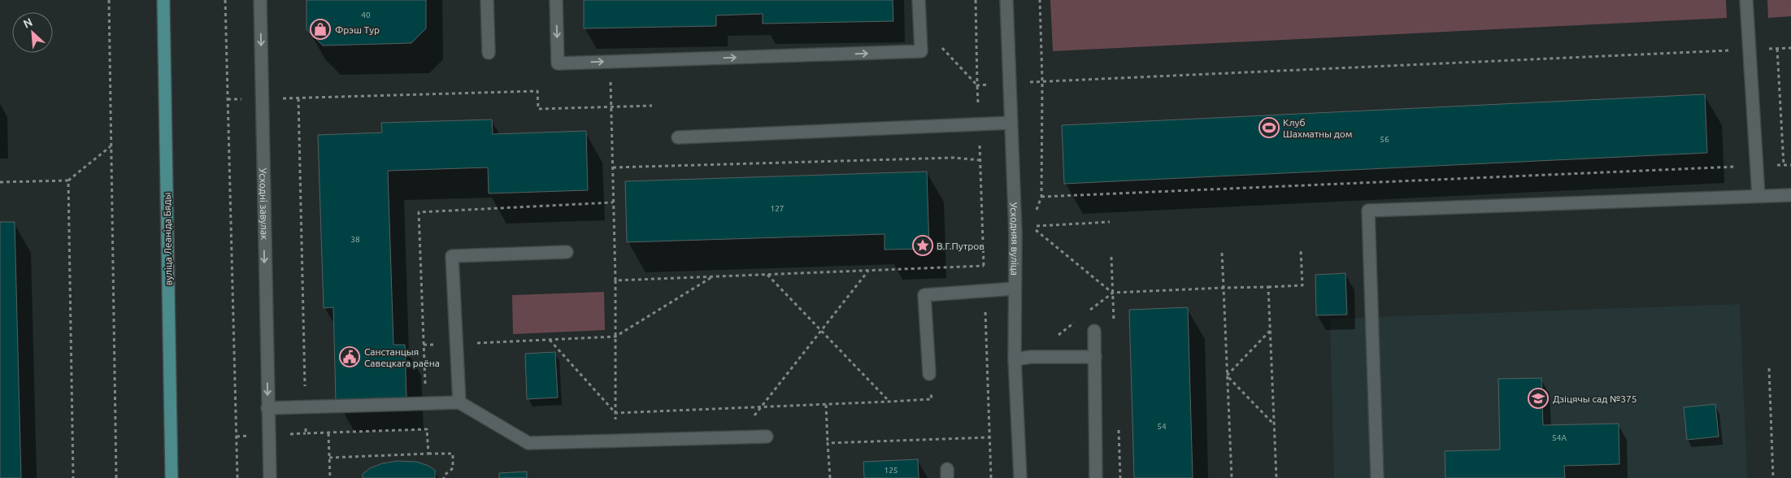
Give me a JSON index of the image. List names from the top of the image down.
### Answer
{
  "streets": {
    "main road": ["вуліца Леаніда Бяды"],
    "street": ["Усходні завулак", "Усходняя вуліца"]
  },
  "one_way": ["Усходні завулак"],
  "places": {
    "shop": ["Фрэш Тур"],
    "sports": ["Клуб Шахматны дом"],
    "place": ["В.Г.Путров"],
    "public building": ["Санстанцыя Савецкага раёна"],
    "school or university": ["Дзіцячы сад №375"]
  },
  "house_numbers": [
    "40",
    "56",
    "127",
    "38",
    "54",
    "54А",
    "125"
  ],
  "north": "top left"
}
